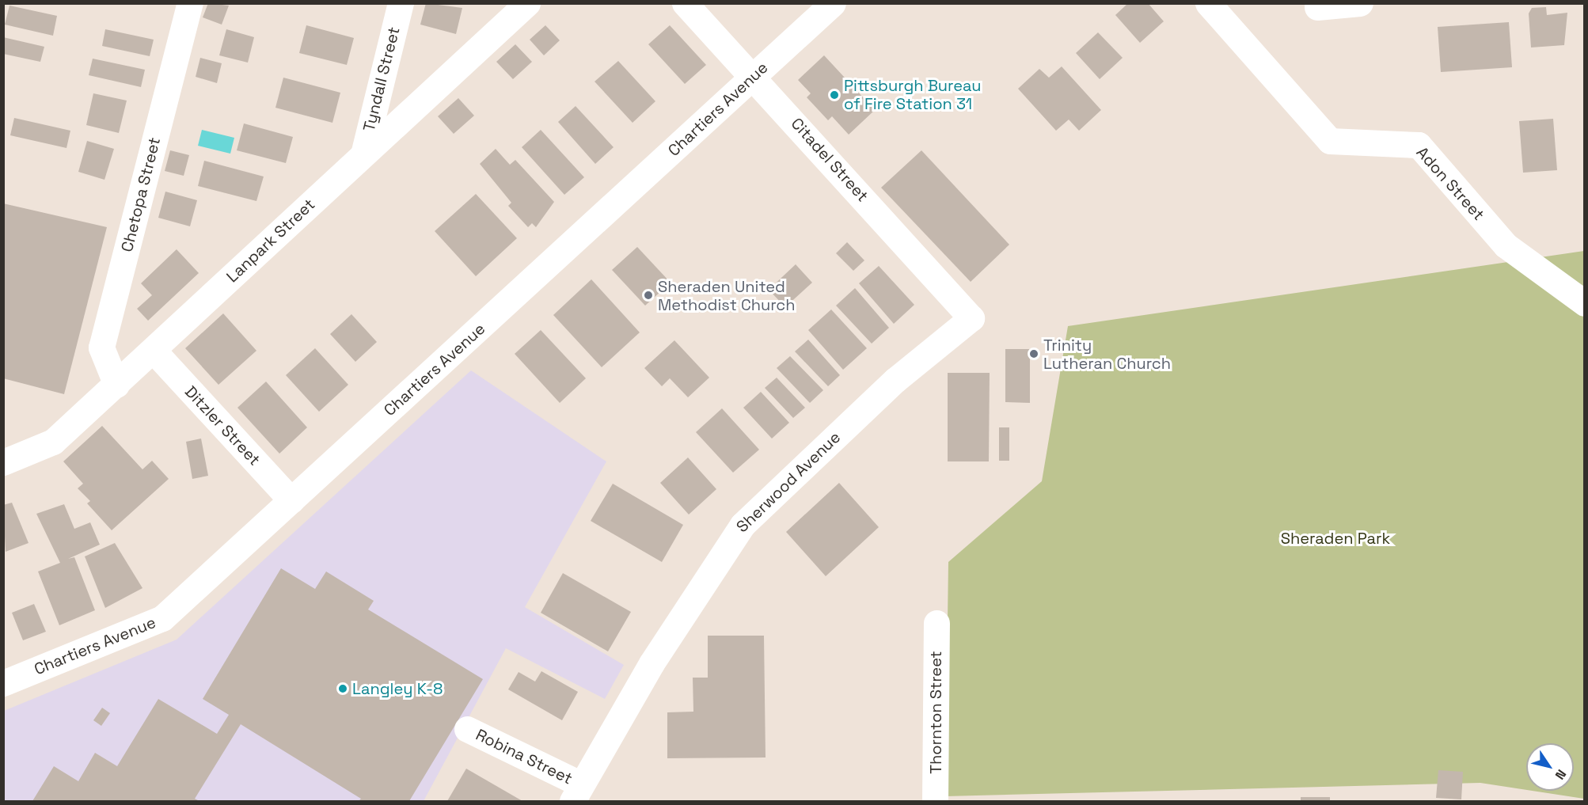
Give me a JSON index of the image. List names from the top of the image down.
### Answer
{
  "streets": {
    "street": [
      "Tyndall Street",
      "Chartiers Avenue",
      "Citadel Street",
      "Adon Street",
      "Chetopa Street",
      "Lanpark Street",
      "Ditzler Street",
      "Sherwood Avenue",
      "Thornton Street",
      "Robina Street"
    ]
  },
  "crossings": [
    ["Tyndall Street", "Lanpark Street"],
    ["Chartiers Avenue", "Citadel Street"],
    ["Chartiers Avenue", "Ditzler Street"],
    ["Citadel Street", "Sherwood Avenue"],
    ["Chetopa Street", "Lanpark Street"],
    ["Lanpark Street", "Ditzler Street"],
    ["Sherwood Avenue", "Robina Street"]
  ],
  "parks": ["Sheraden Park"],
  "places": [
    "Pittsburgh Bureau of Fire Station 31",
    "Sheraden United Methodist Church",
    "Trinity Lutheran Church",
    "Langley K-8"
  ],
  "north": "bottom right"
}
